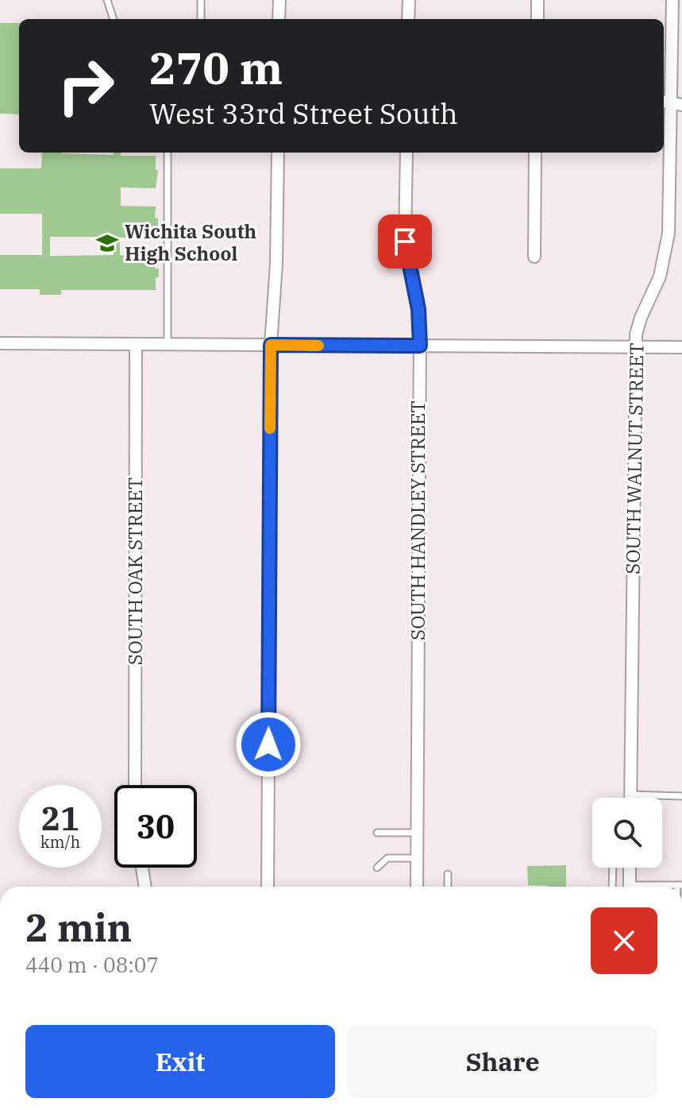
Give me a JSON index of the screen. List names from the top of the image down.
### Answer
{
  "streets": {
    "street": ["SOUTH WALNUT STREET", "SOUTH HANDLEY STREET", "SOUTH OAK STREET"]
  },
  "places": {
    "school or university": ["Wichita South High School"]
  },
  "page": {
    "turn": ["270 m", "West 33rd Street South"],
    "speed": "21 km/h",
    "limit": "30",
    "heading": ["2 min", "440 m · 08:07"],
    "buttons": ["Exit", "Share"]
  }
}
